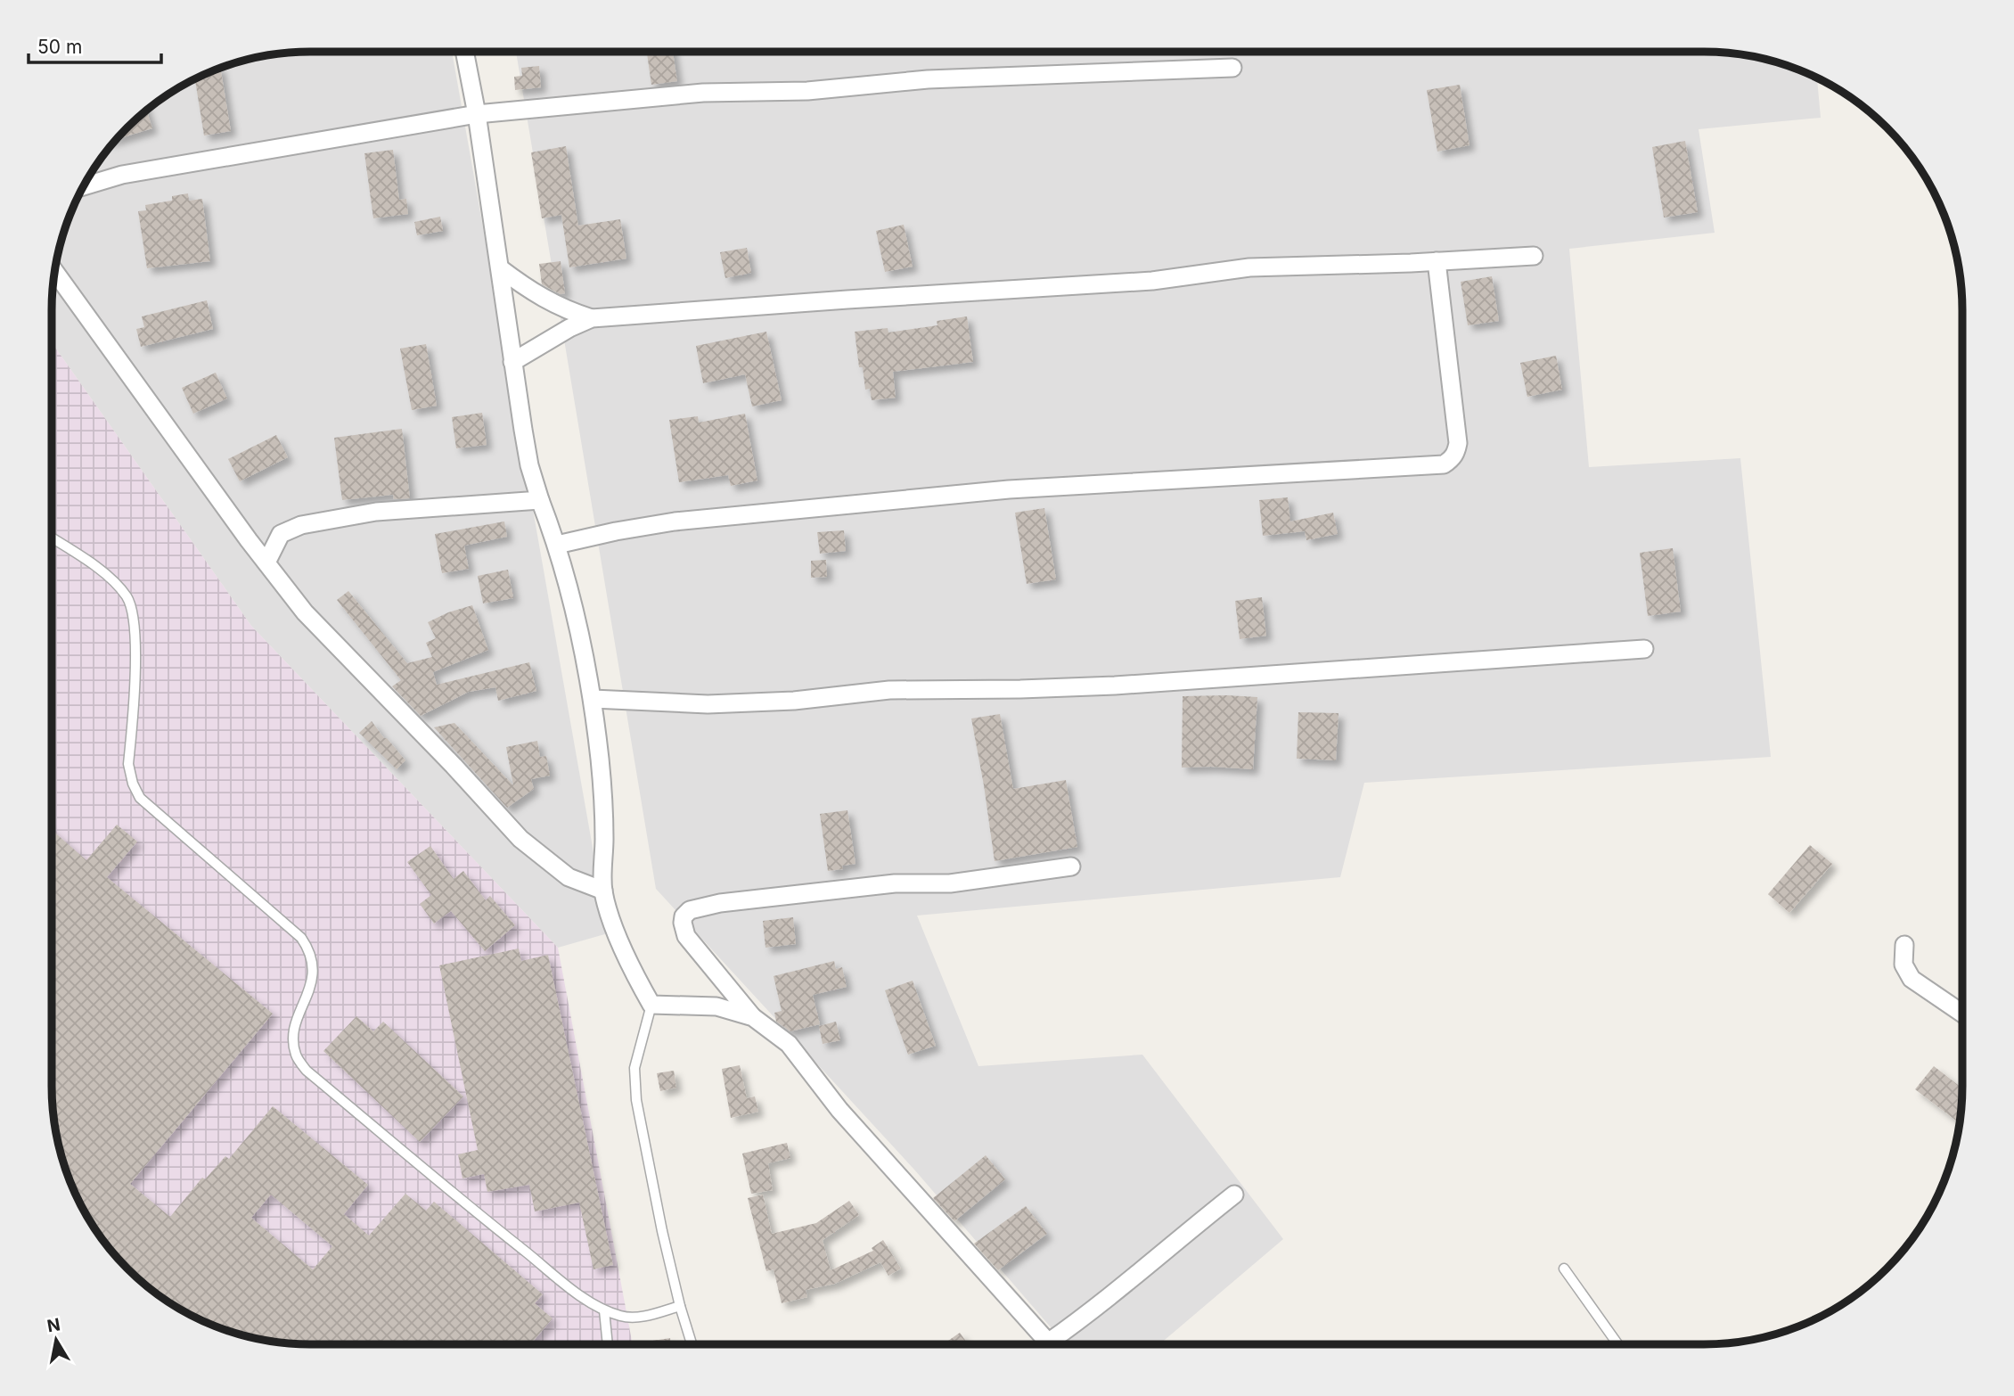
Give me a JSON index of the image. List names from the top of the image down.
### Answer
{
  "scale_bar": "50 m",
  "north": "top"
}
